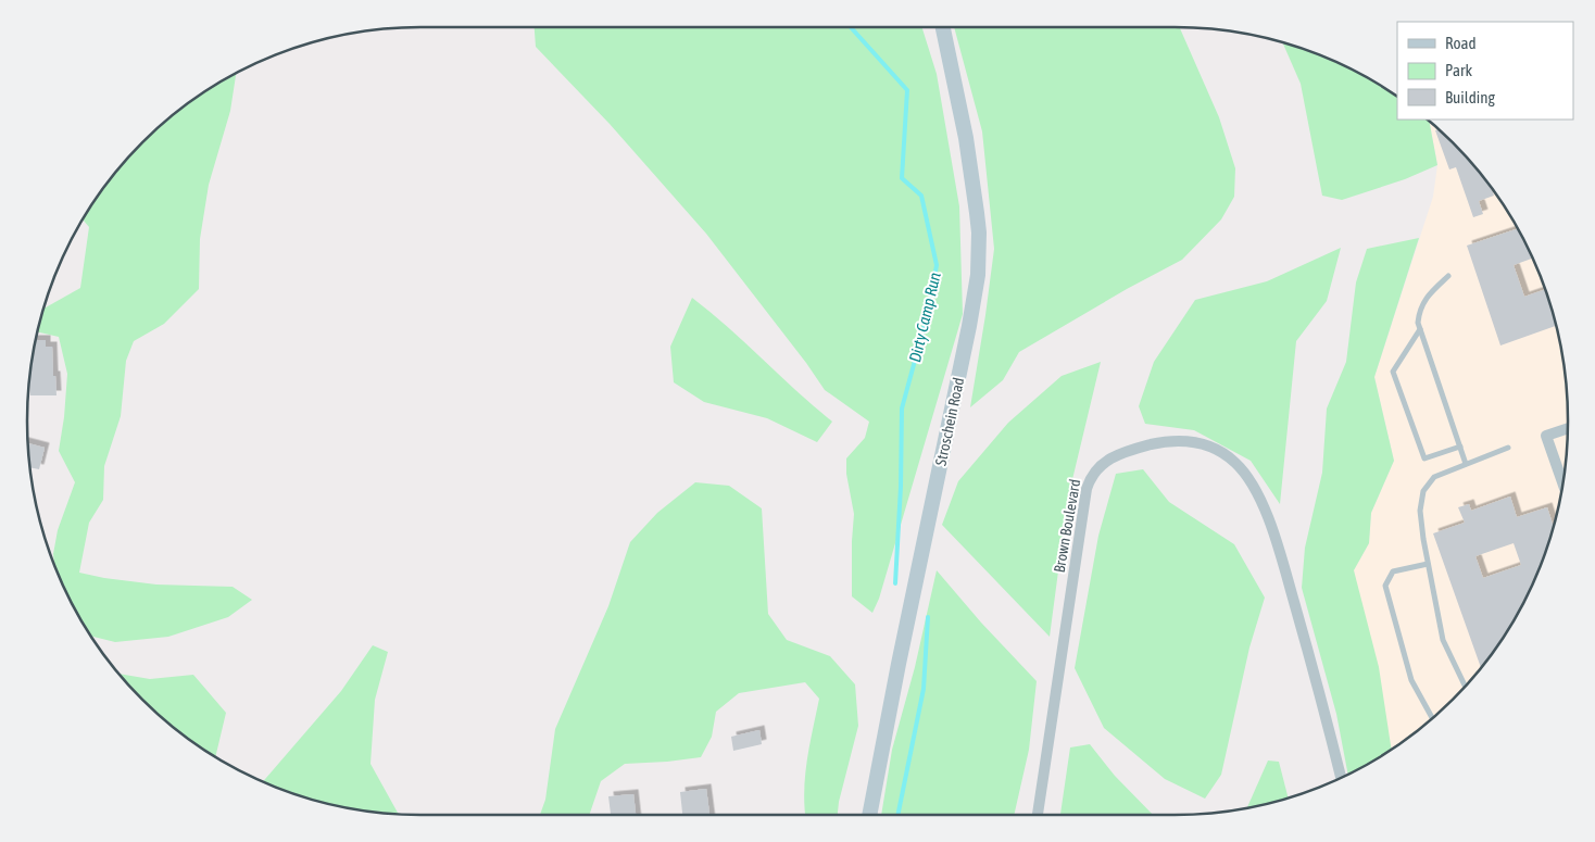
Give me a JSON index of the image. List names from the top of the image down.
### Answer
{
  "streets": {
    "street": ["Stroschein Road", "Brown Boulevard"]
  },
  "water": ["Dirty Camp Run"],
  "legend": ["Road", "Park", "Building"]
}
